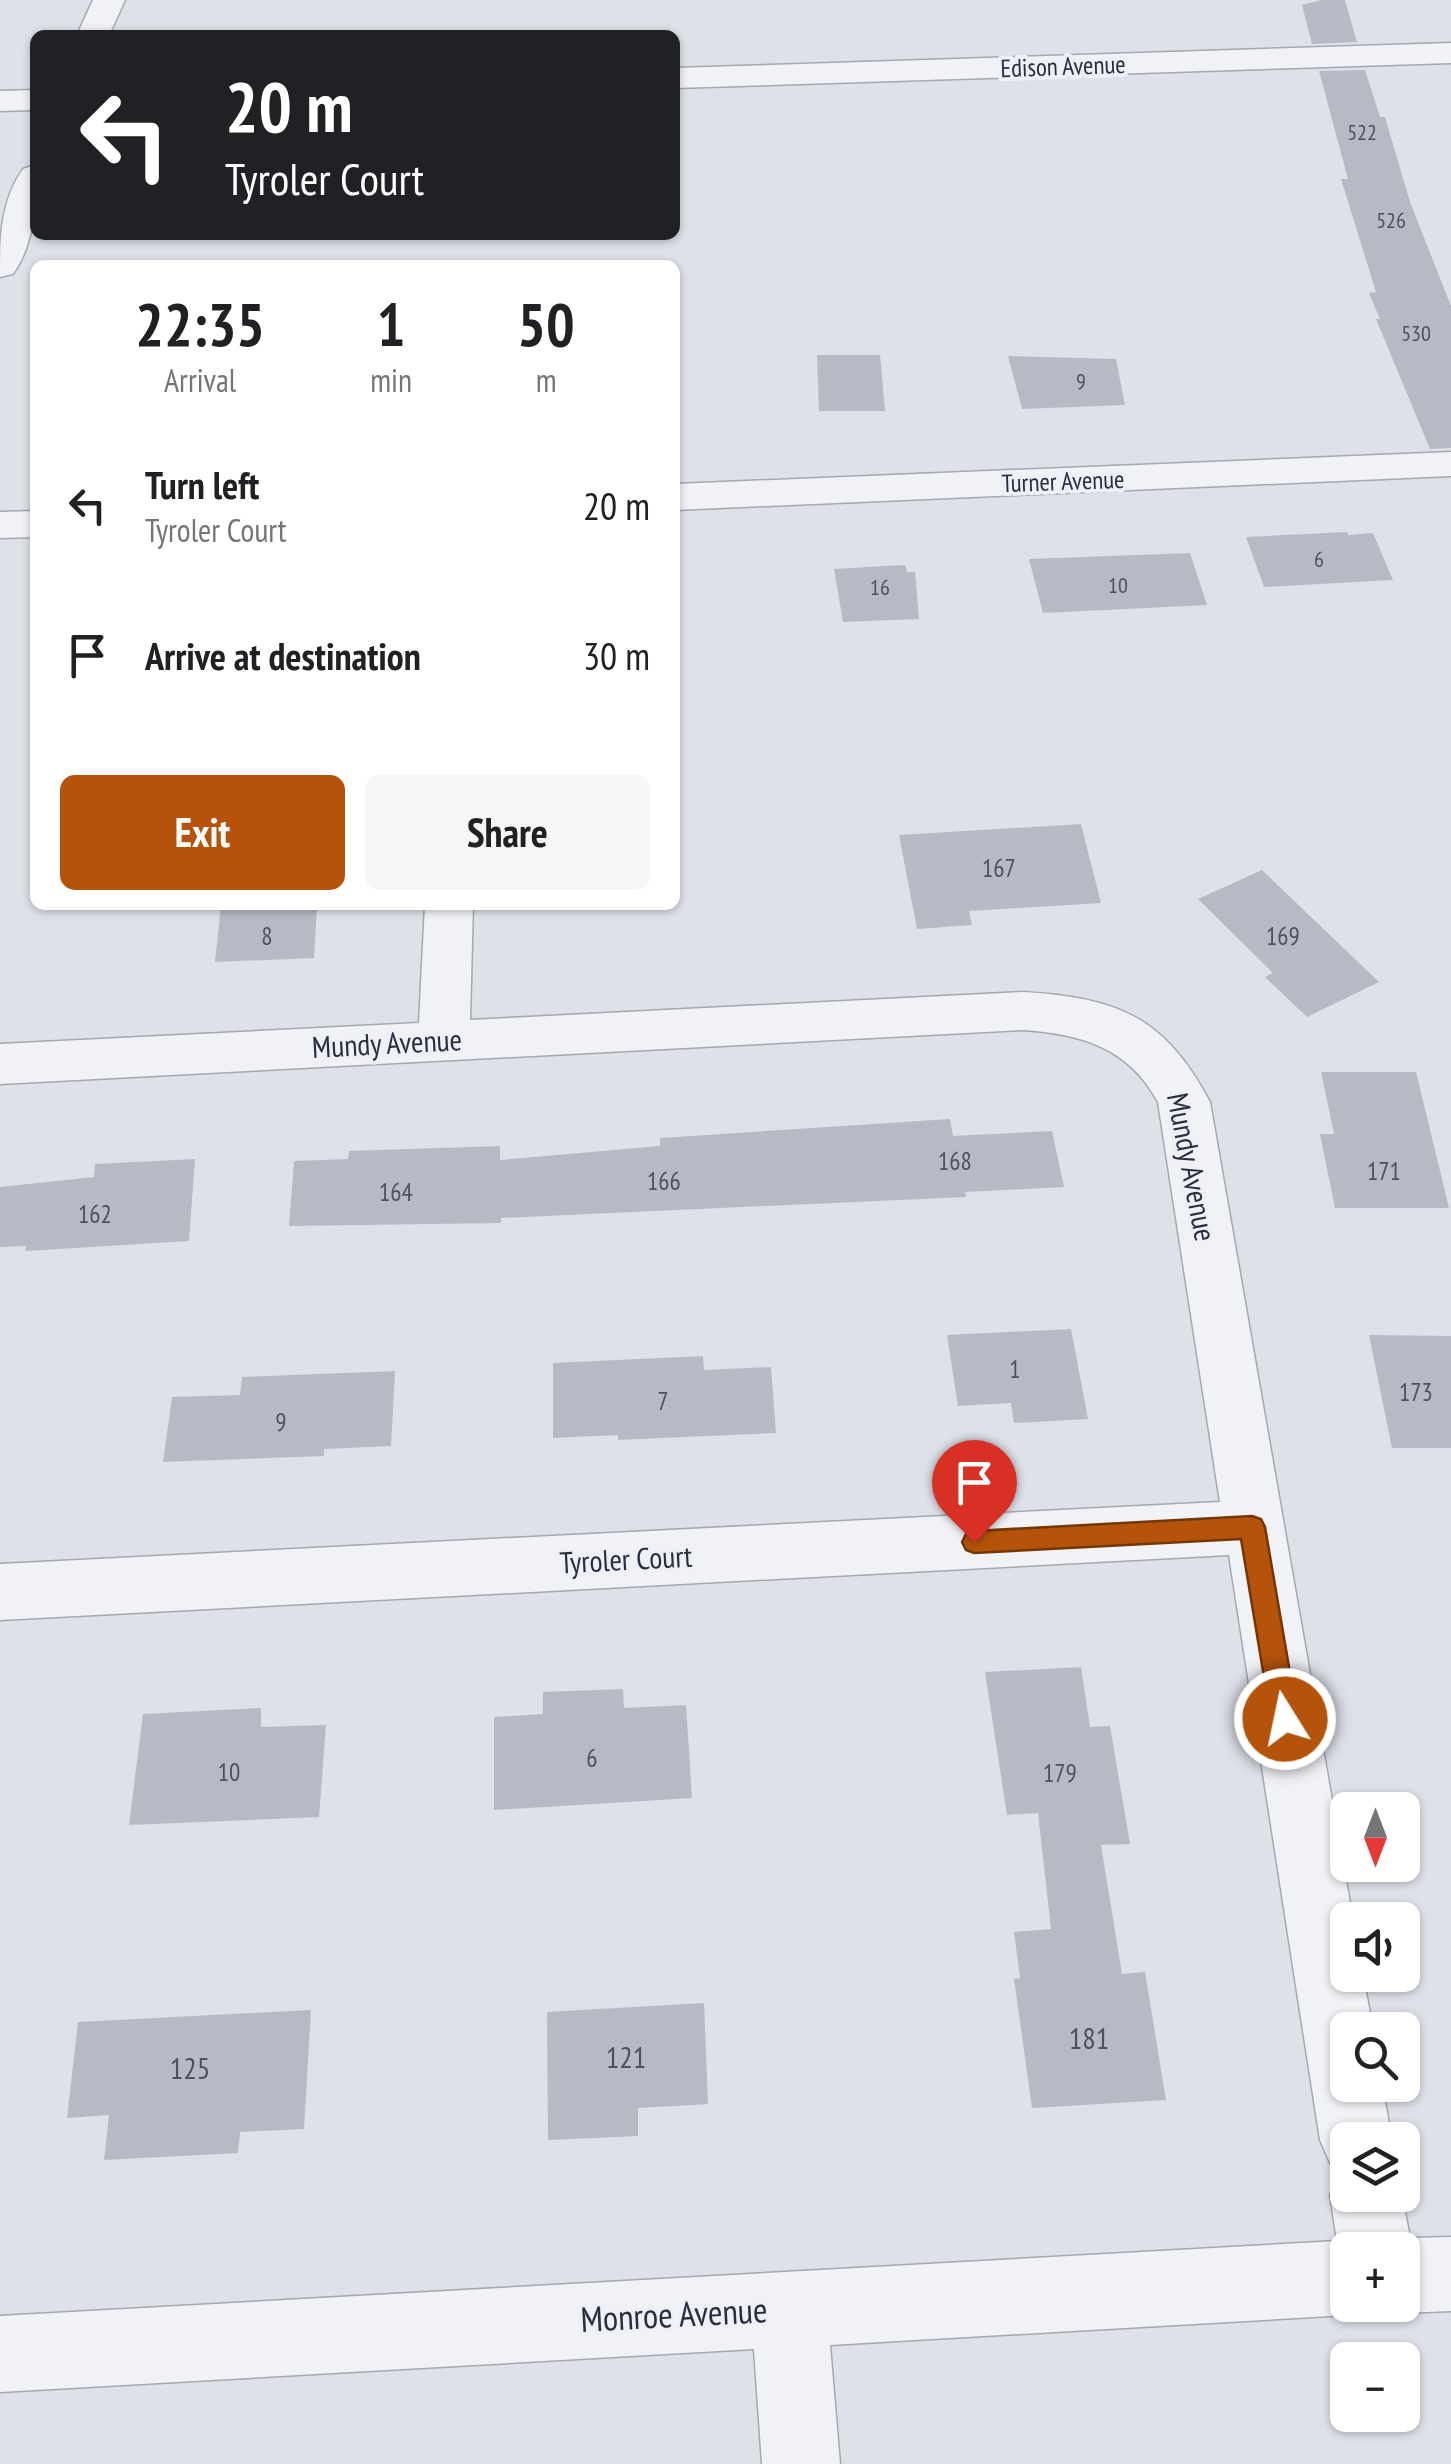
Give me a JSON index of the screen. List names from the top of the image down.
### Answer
{
  "streets": {
    "street": [
      "Edison Avenue",
      "Turner Avenue",
      "Mundy Avenue",
      "Tyroler Court",
      "Monroe Avenue"
    ]
  },
  "crossings": [
    ["Mundy Avenue", "Tyroler Court"]
  ],
  "house_numbers": [
    "522",
    "526",
    "530",
    "9",
    "6",
    "10",
    "16",
    "167",
    "8",
    "169",
    "168",
    "171",
    "166",
    "164",
    "162",
    "1",
    "173",
    "7",
    "9",
    "6",
    "10",
    "179",
    "181",
    "121",
    "125"
  ],
  "north": "bottom",
  "page": {
    "turn": ["20 m", "Tyroler Court"],
    "eta": [
      "22:35",
      "Arrival",
      "1",
      "min",
      "50",
      "m"
    ],
    "list": [
      {
        "name": "Turn left",
        "note": "Tyroler Court",
        "value": "20 m"
      },
      {
        "name": "Arrive at destination",
        "value": "30 m"
      }
    ],
    "buttons": ["Exit", "Share"],
    "map_buttons": ["+", "−"]
  }
}
